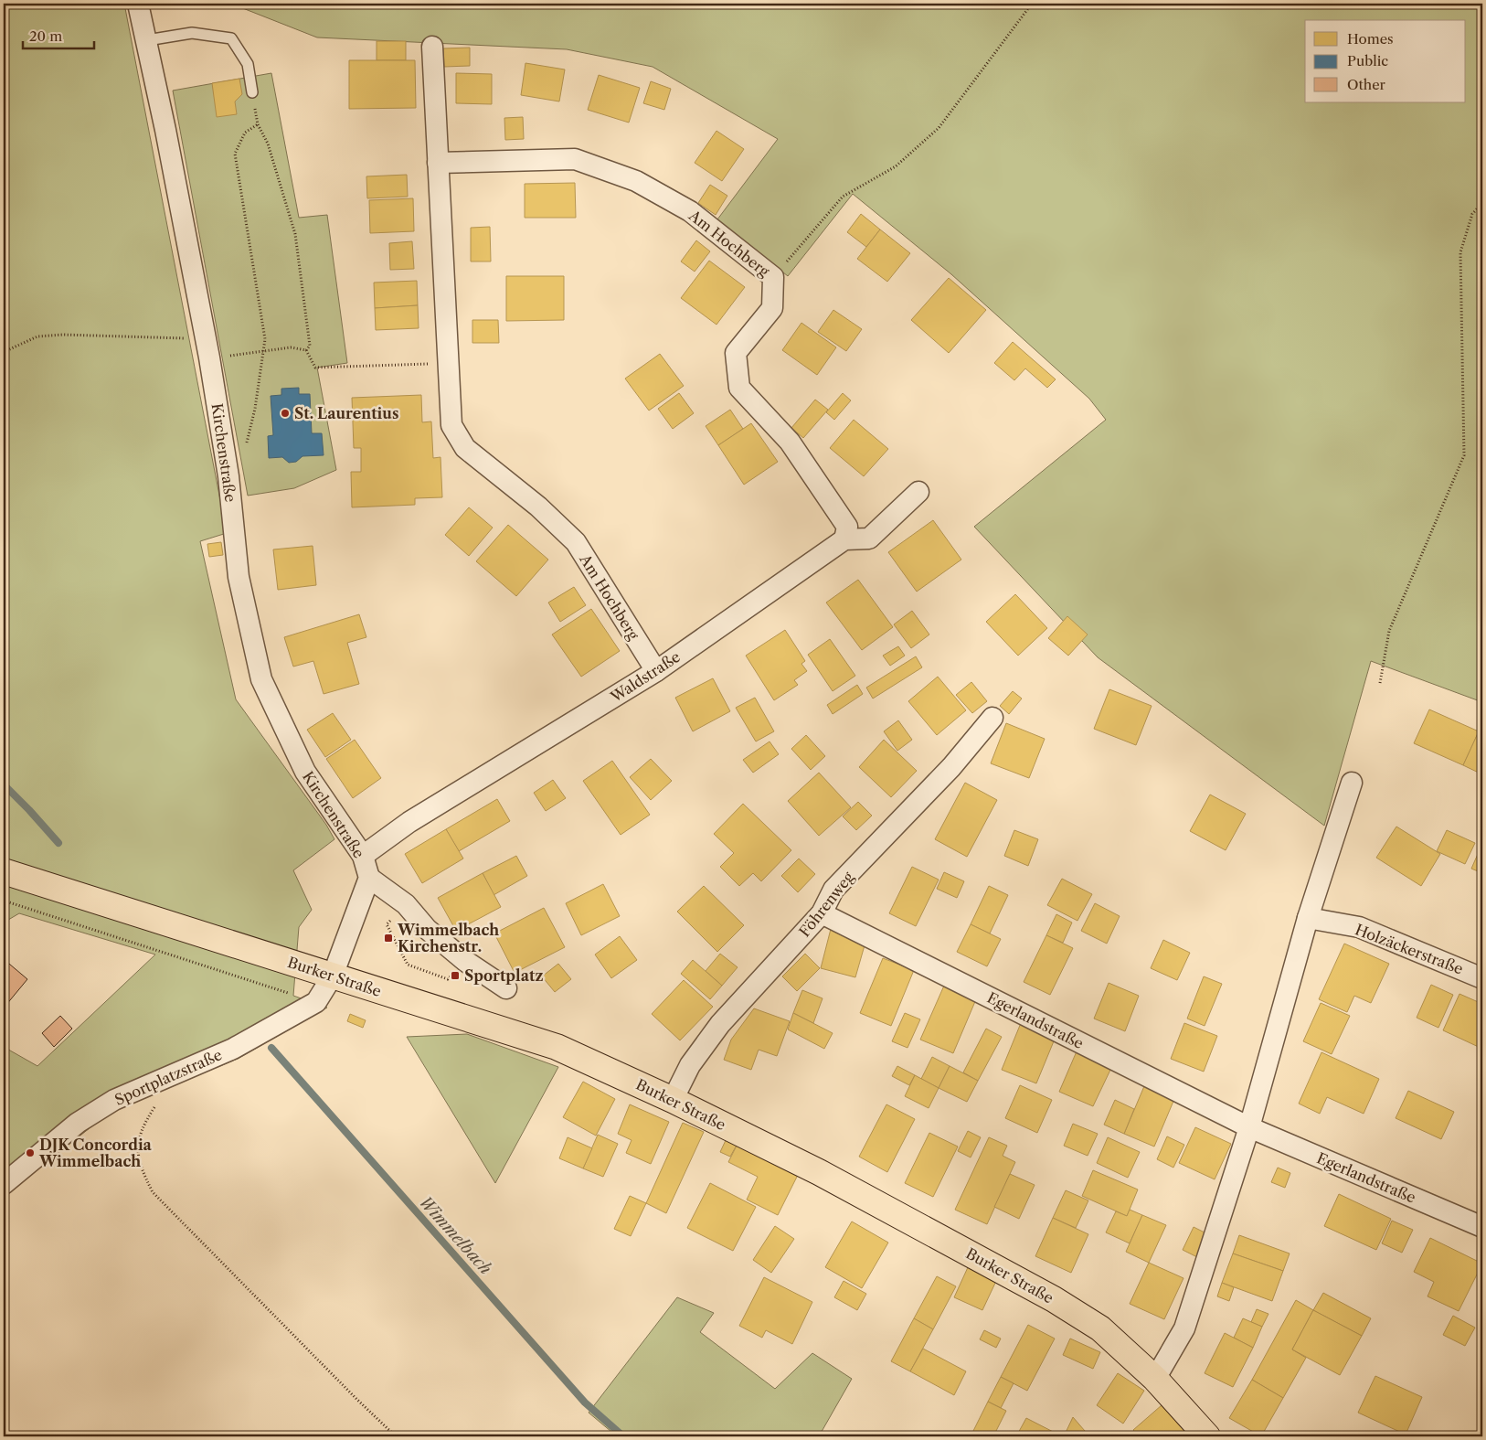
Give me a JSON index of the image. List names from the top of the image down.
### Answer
{
  "streets": {
    "main road": ["Burker Straße"],
    "street": [
      "Am Hochberg",
      "Kirchenstraße",
      "Waldstraße",
      "Föhrenweg",
      "Holzäckerstraße",
      "Egerlandstraße",
      "Sportplatzstraße"
    ]
  },
  "crossings": [
    ["Am Hochberg", "Waldstraße"],
    ["Kirchenstraße", "Waldstraße"],
    ["Föhrenweg", "Burker Straße"],
    ["Föhrenweg", "Egerlandstraße"],
    ["Burker Straße", "Sportplatzstraße"]
  ],
  "water": ["Wimmelbach"],
  "places": {
    "other": ["St. Laurentius", "DJK Concordia Wimmelbach"],
    "transit": ["Wimmelbach Kirchenstr.", "Sportplatz"]
  },
  "legend": ["Homes", "Public", "Other"],
  "scale_bar": "20 m"
}
